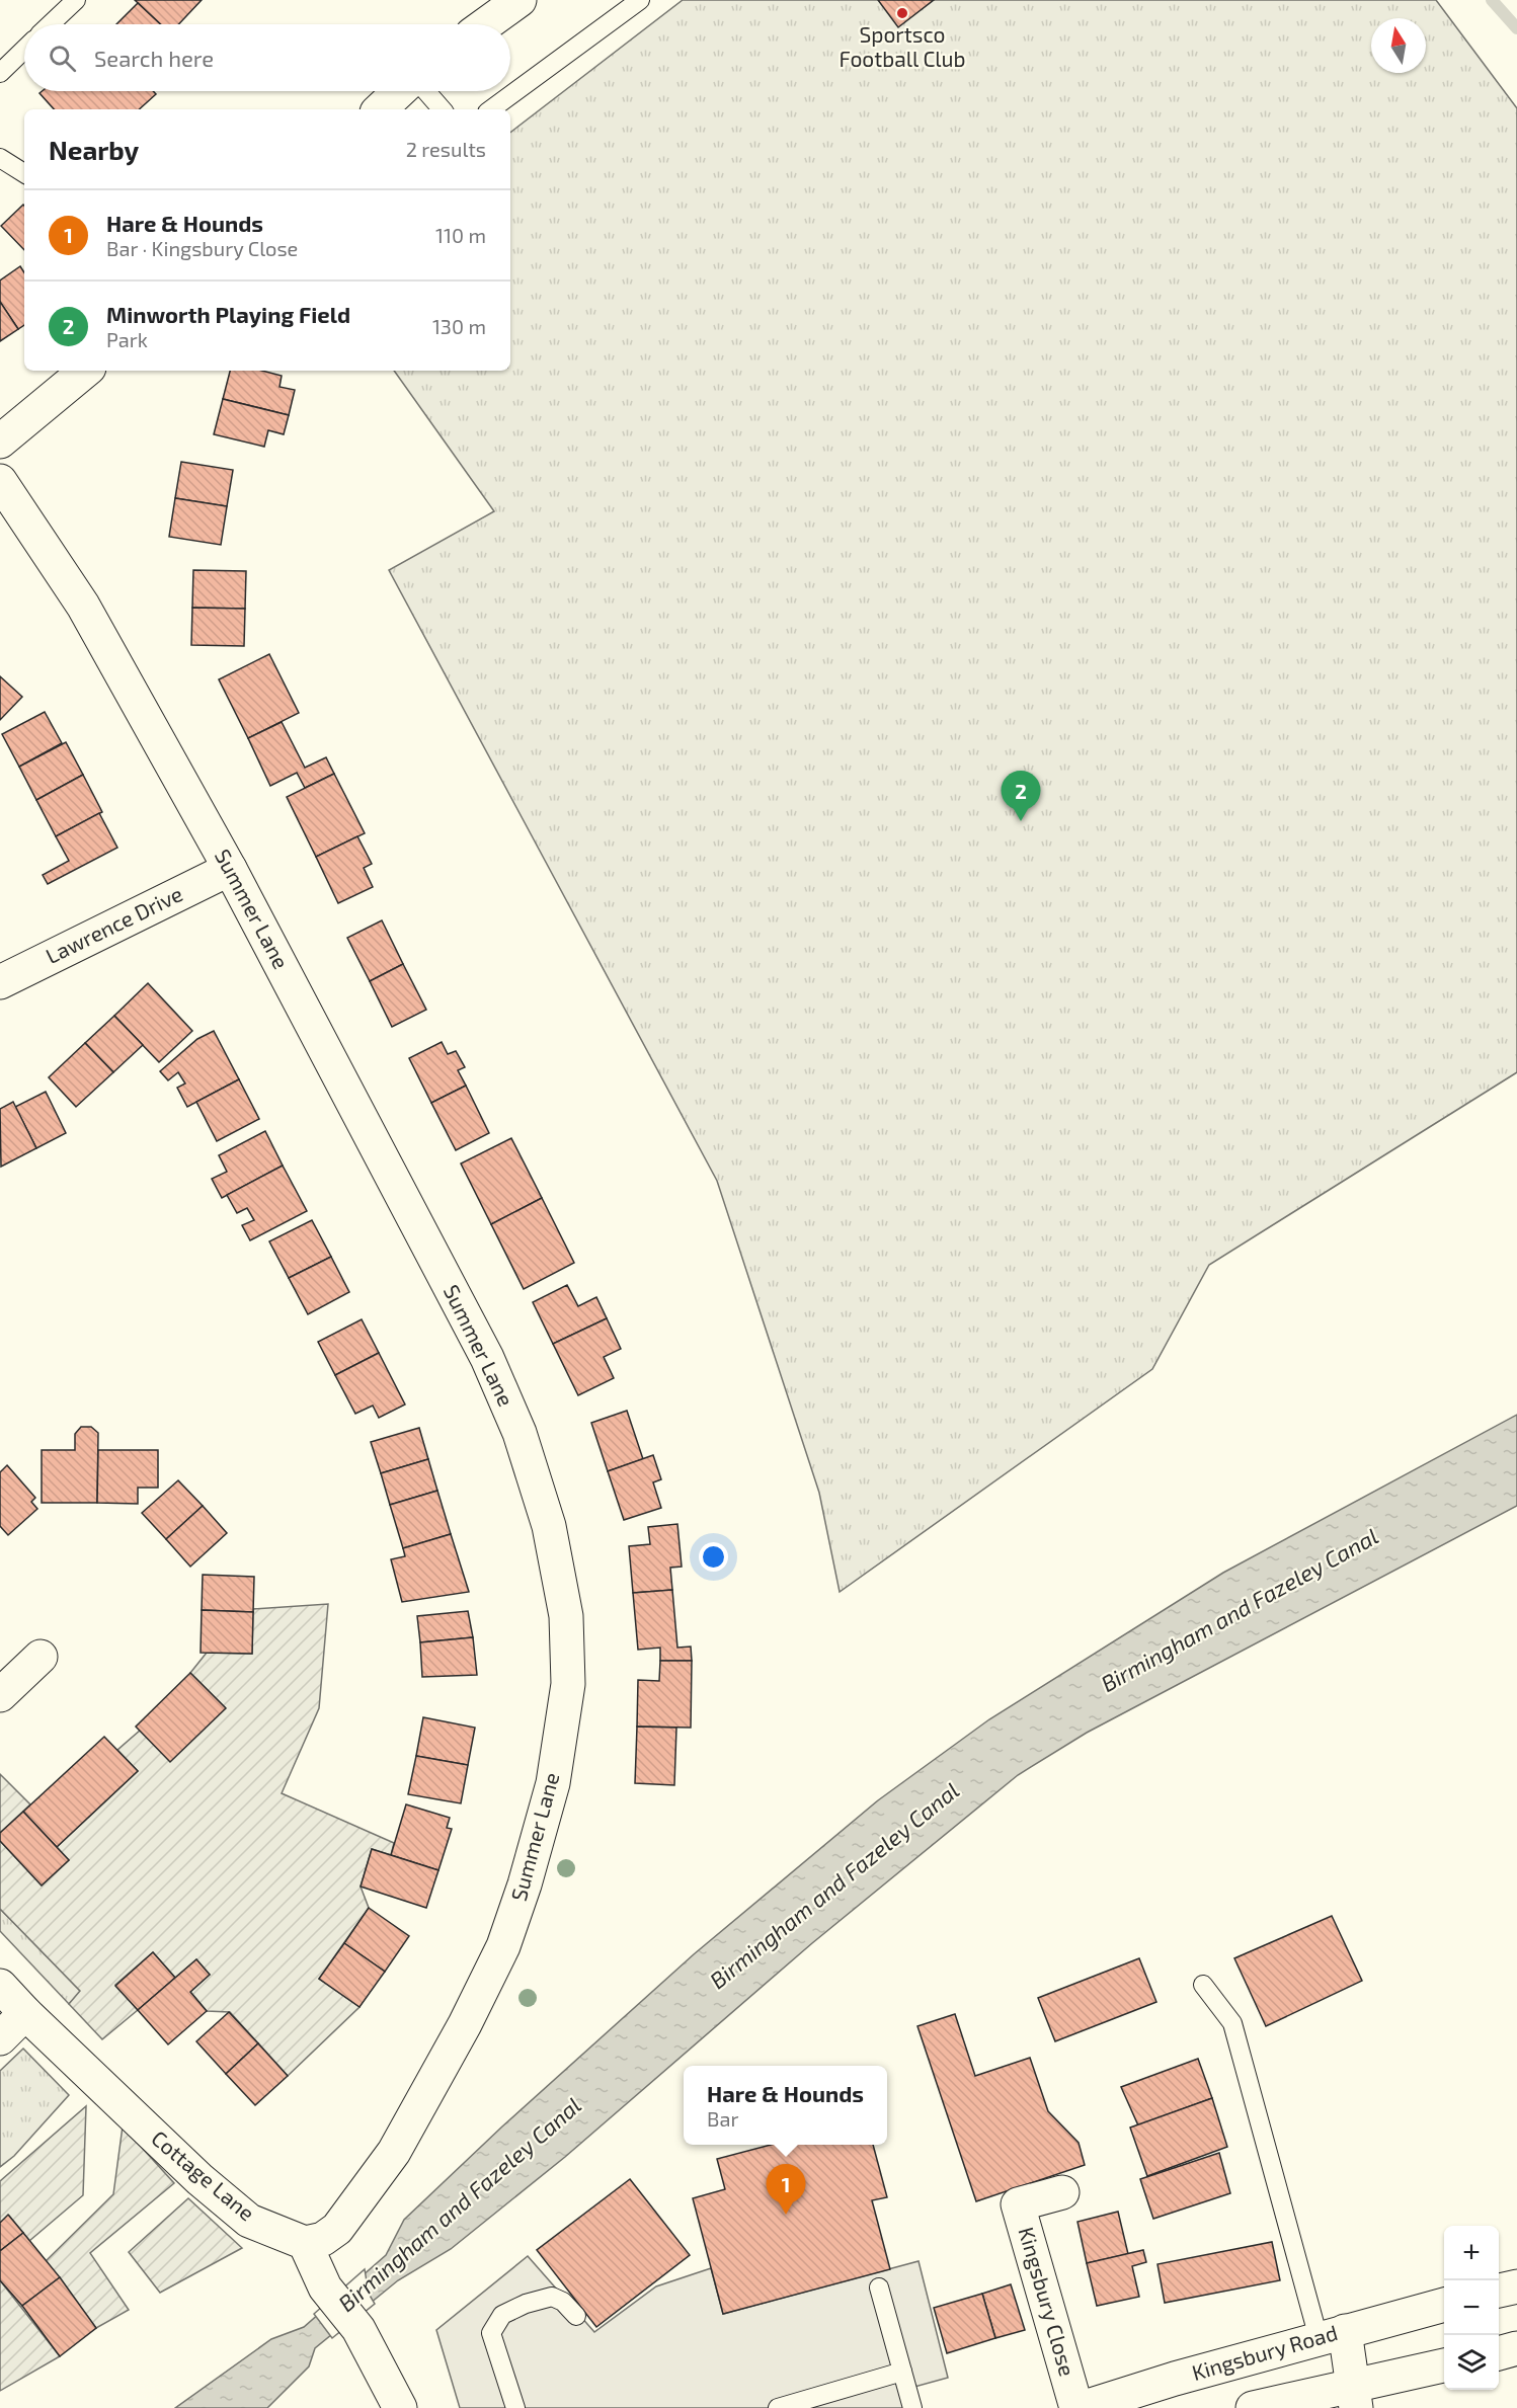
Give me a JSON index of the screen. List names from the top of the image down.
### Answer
{
  "streets": {
    "street": [
      "Summer Lane",
      "Lawrence Drive",
      "Cottage Lane",
      "Kingsbury Close",
      "Kingsbury Road"
    ]
  },
  "crossings": [
    ["Summer Lane", "Lawrence Drive"],
    ["Summer Lane", "Cottage Lane"]
  ],
  "water": ["Birmingham and Fazeley Canal"],
  "places": ["Sportsco Football Club"],
  "north": "top",
  "page": {
    "search": "Search here",
    "heading": ["Nearby", "2 results"],
    "list": [
      {
        "mark": "1",
        "name": "Hare & Hounds",
        "note": "Bar · Kingsbury Close",
        "value": "110 m"
      },
      {
        "mark": "2",
        "name": "Minworth Playing Field",
        "note": "Park",
        "value": "130 m"
      }
    ],
    "pins": ["2", "1"],
    "popup": ["Hare & Hounds", "Bar"],
    "map_buttons": ["+", "−"]
  }
}
